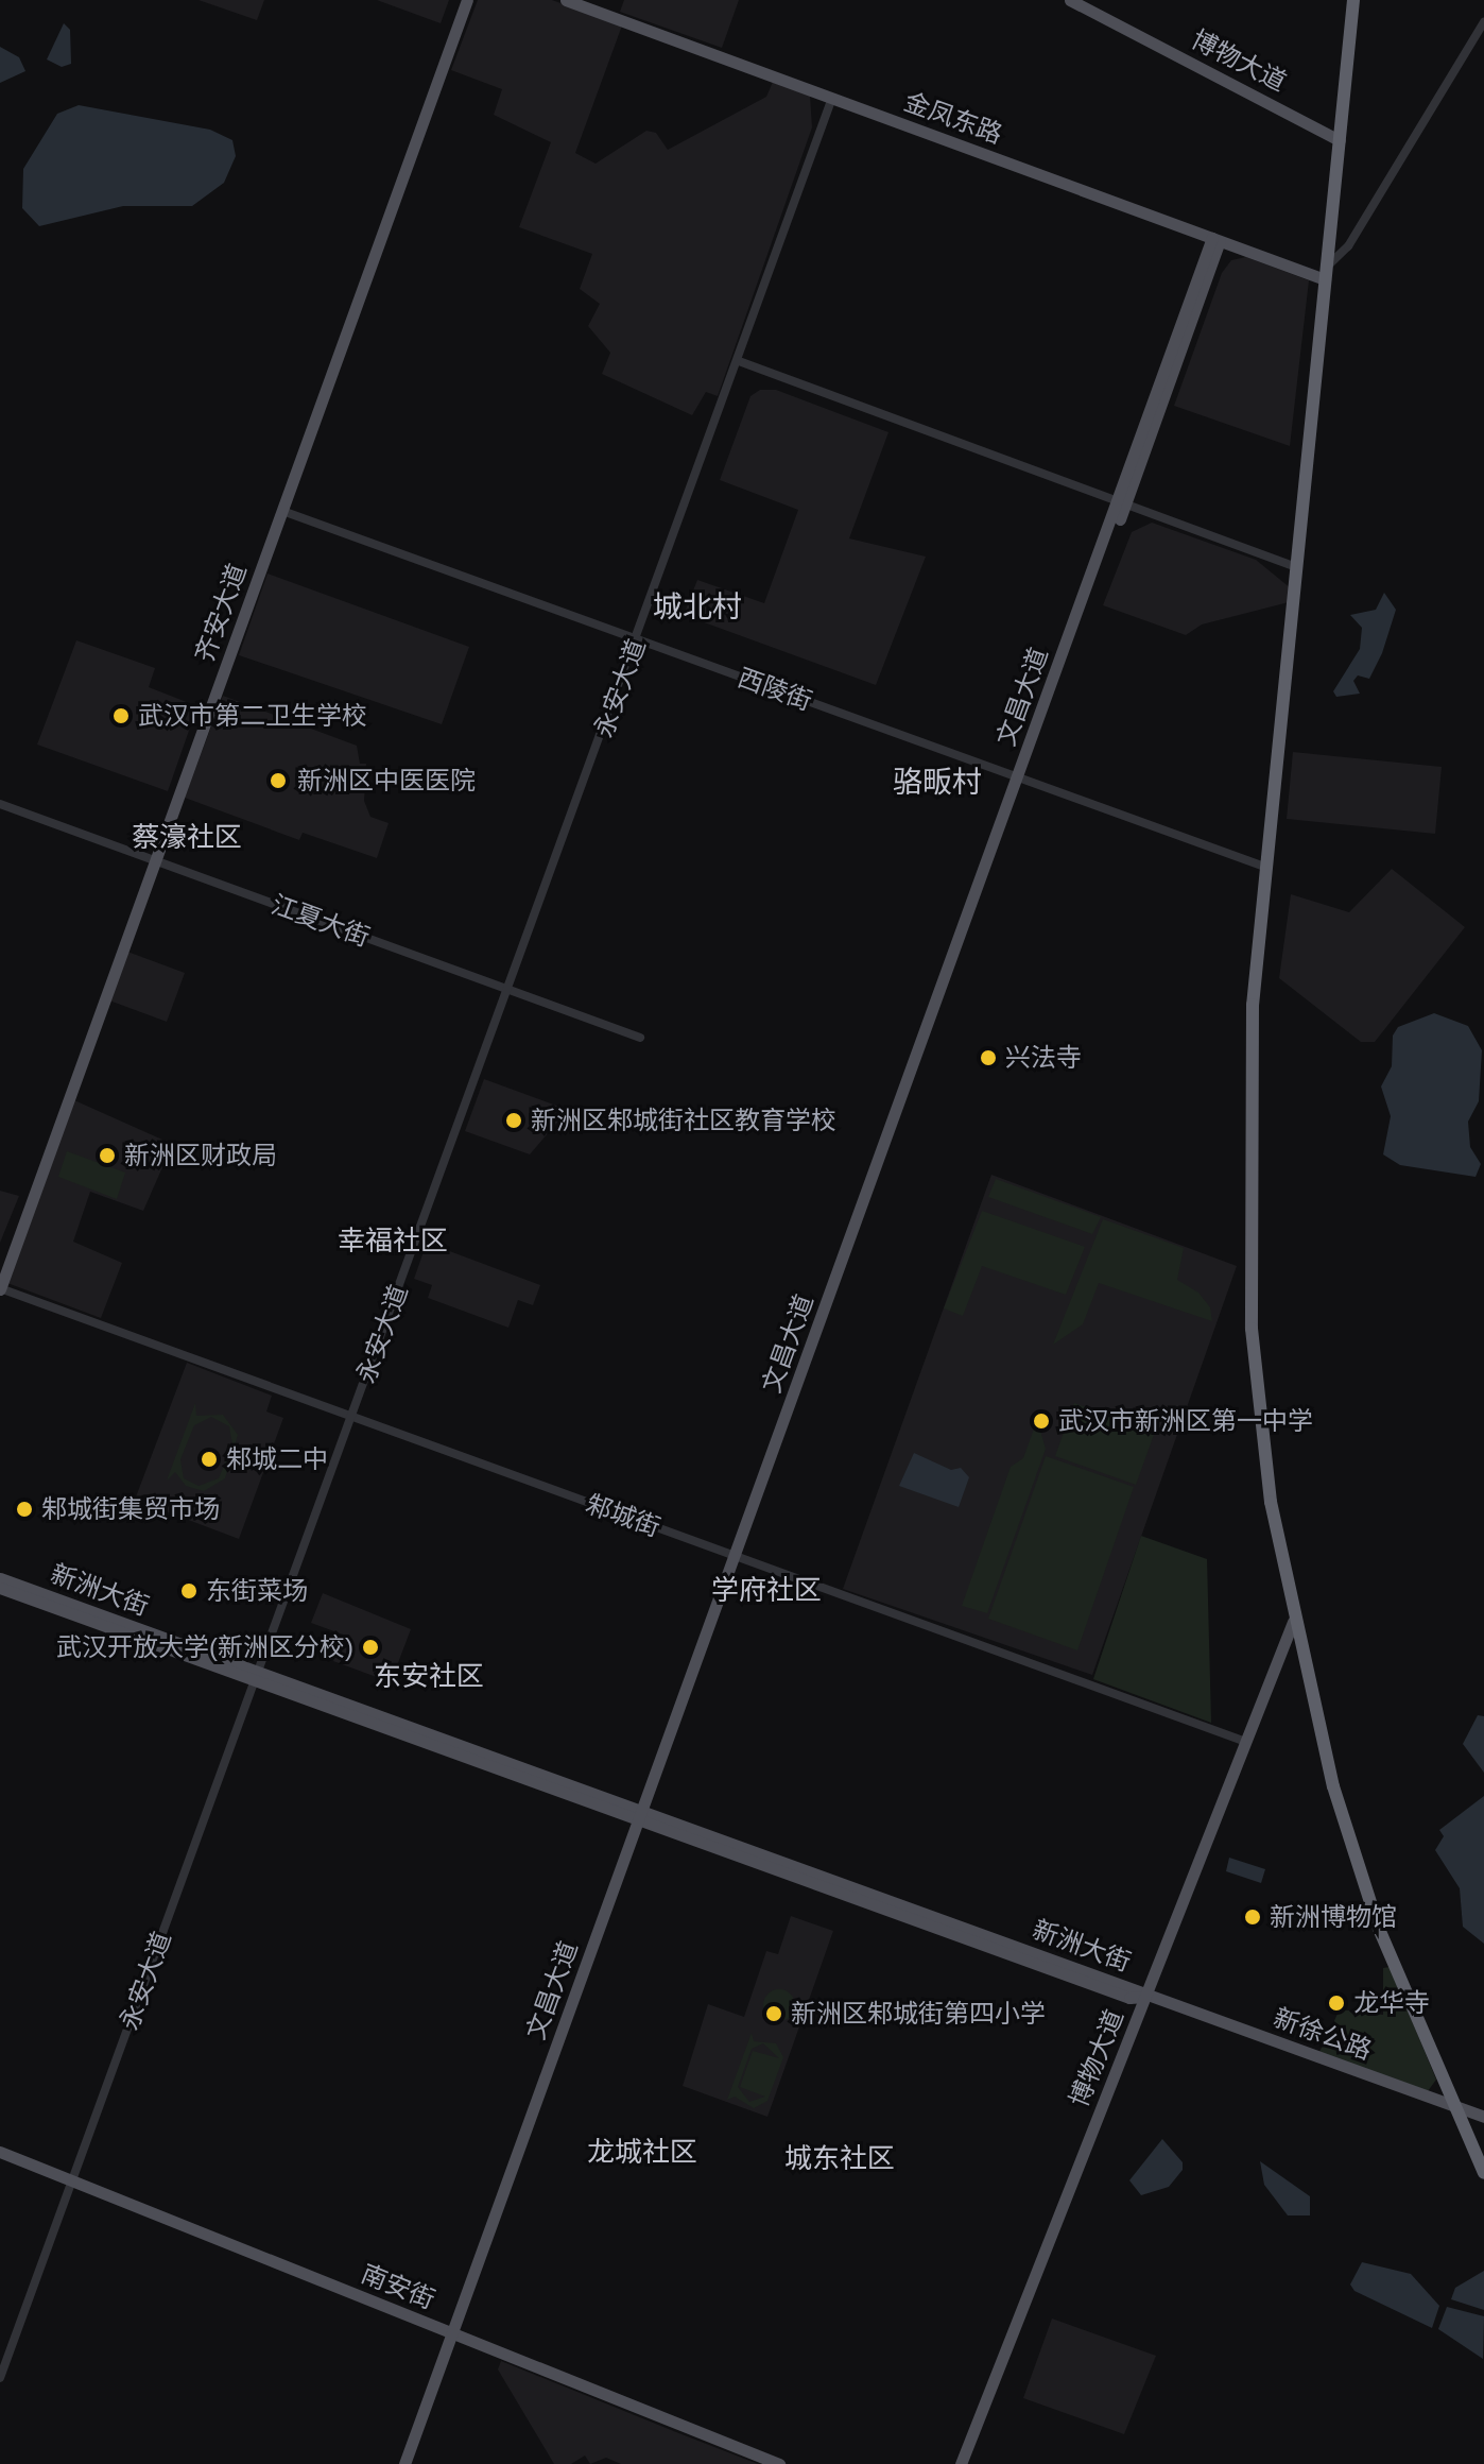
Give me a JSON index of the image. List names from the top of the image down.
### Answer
{
  "streets": {
    "main road": [
      "博物大道",
      "金凤东路",
      "齐安大道",
      "文昌大道",
      "新洲大街",
      "新徐公路",
      "南安街"
    ],
    "street": [
      "永安大道",
      "西陵街",
      "江夏大街",
      "邾城街"
    ]
  },
  "crossings": [
    ["博物大道", "邾城街"],
    ["博物大道", "新洲大街"],
    ["博物大道", "新徐公路"],
    ["金凤东路", "永安大道"],
    ["金凤东路", "文昌大道"],
    ["齐安大道", "西陵街"],
    ["齐安大道", "江夏大街"],
    ["齐安大道", "邾城街"],
    ["永安大道", "西陵街"],
    ["永安大道", "江夏大街"],
    ["永安大道", "邾城街"],
    ["永安大道", "新洲大街"],
    ["永安大道", "南安街"],
    ["西陵街", "文昌大道"],
    ["文昌大道", "邾城街"],
    ["文昌大道", "新洲大街"],
    ["文昌大道", "南安街"],
    ["新洲大街", "新徐公路"]
  ],
  "districts": [
    "城北村",
    "骆畈村",
    "蔡濠社区",
    "幸福社区",
    "学府社区",
    "东安社区",
    "龙城社区",
    "城东社区"
  ],
  "places": [
    "武汉市第二卫生学校",
    "新洲区中医医院",
    "兴法寺",
    "新洲区邾城街社区教育学校",
    "新洲区财政局",
    "武汉市新洲区第一中学",
    "邾城二中",
    "邾城街集贸市场",
    "东街菜场",
    "武汉开放大学(新洲区分校)",
    "新洲博物馆",
    "龙华寺",
    "新洲区邾城街第四小学"
  ]
}
